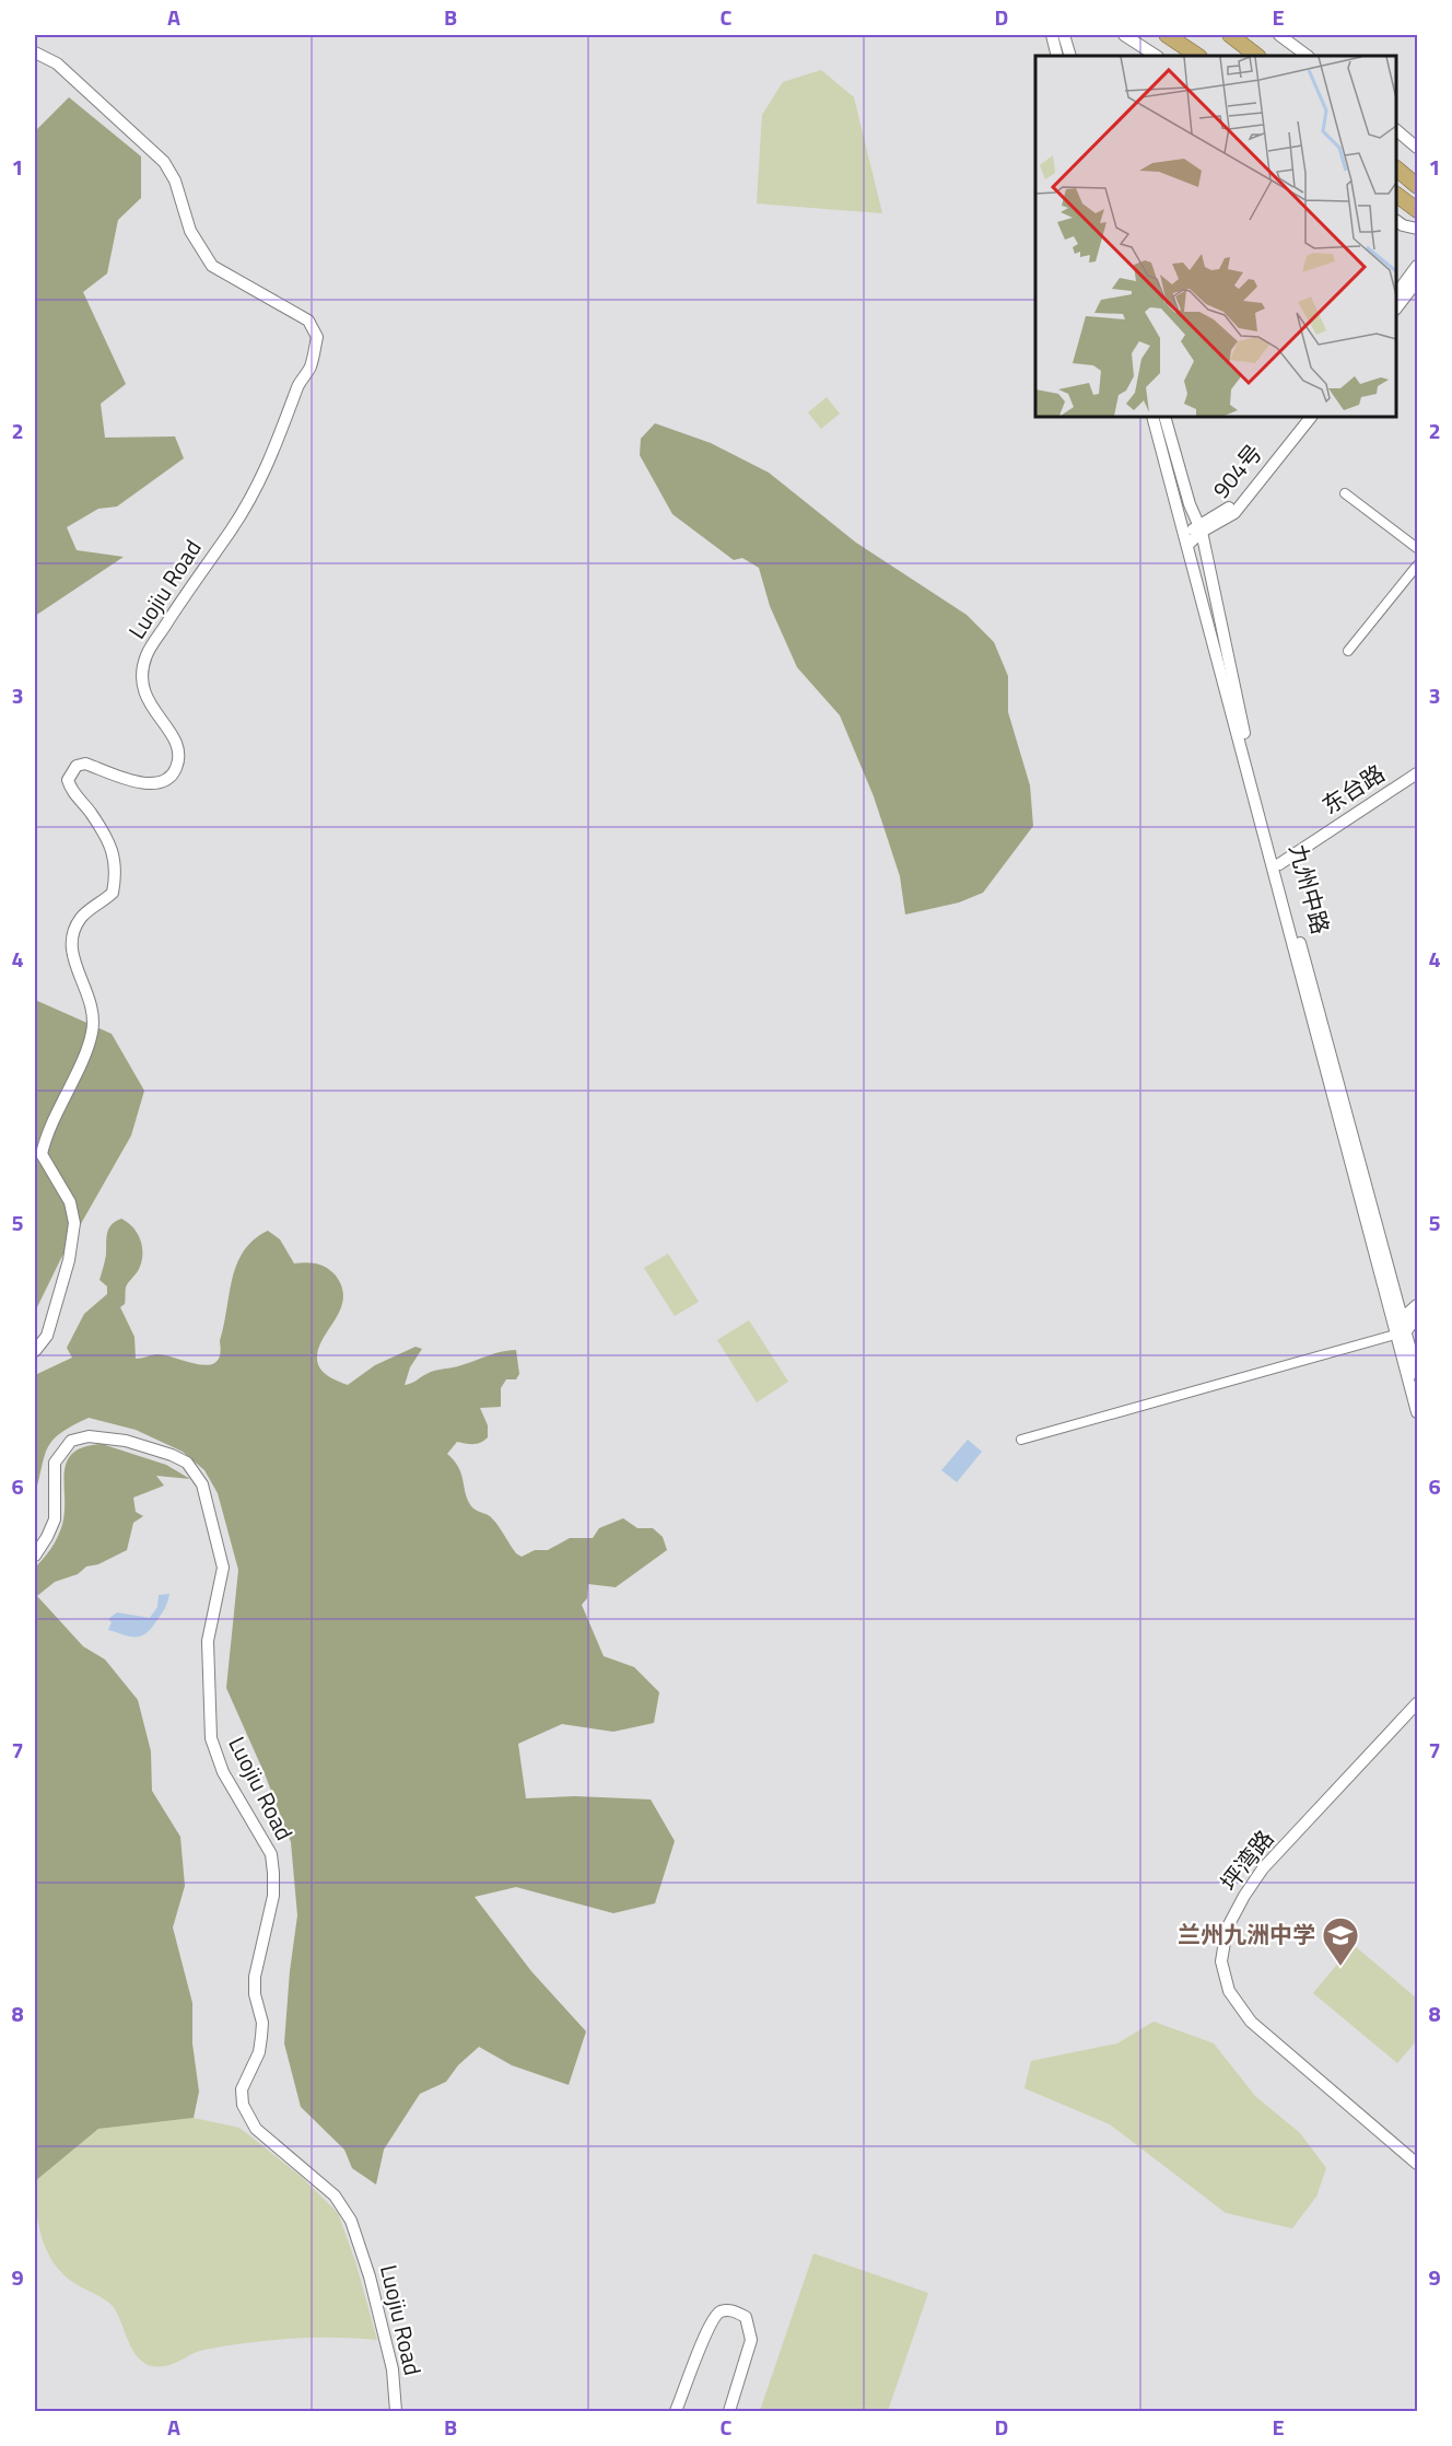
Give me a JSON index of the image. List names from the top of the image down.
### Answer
{
  "streets": {
    "street": [
      "904号",
      "Luojiu Road",
      "东台路",
      "九州中路",
      "坪湾路"
    ]
  },
  "crossings": [
    ["904号", "九州中路"],
    ["东台路", "九州中路"]
  ],
  "places": {
    "school or university": ["兰州九洲中学"]
  },
  "grid": {
    "columns": [
      "A",
      "B",
      "C",
      "D",
      "E"
    ],
    "rows": [
      "1",
      "2",
      "3",
      "4",
      "5",
      "6",
      "7",
      "8",
      "9"
    ]
  }
}
